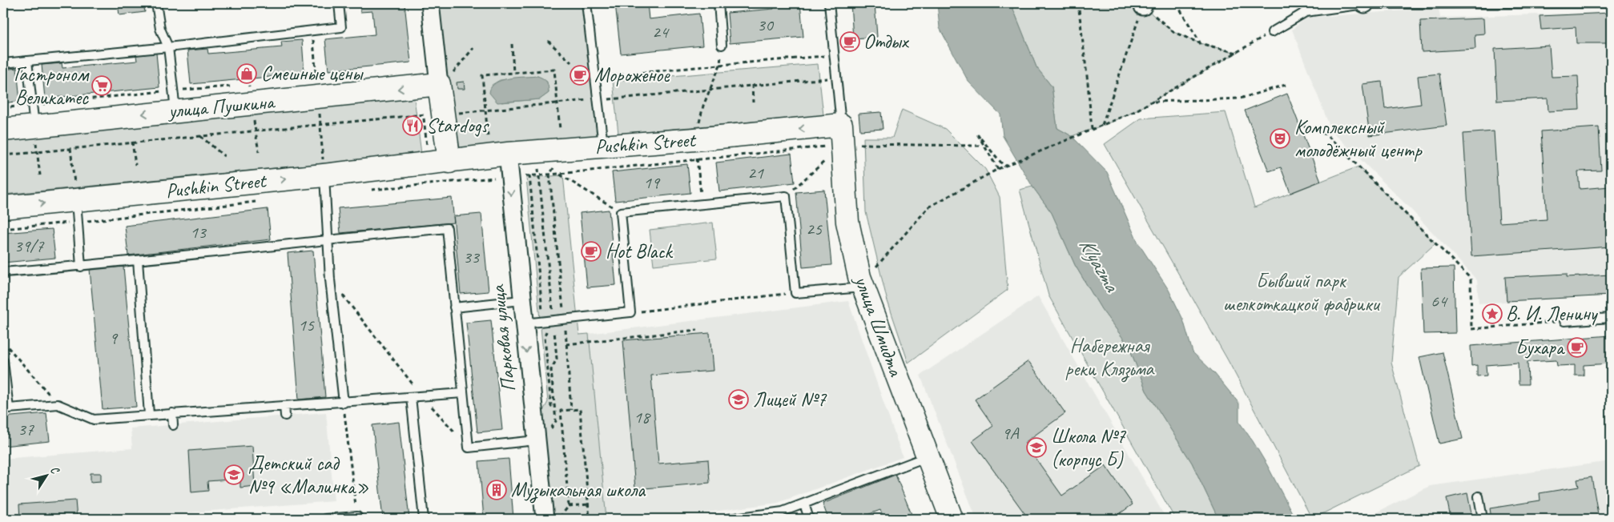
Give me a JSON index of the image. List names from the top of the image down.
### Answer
{
  "streets": {
    "street": [
      "улица Пушкина",
      "Pushkin Street",
      "улица Шмидта",
      "Парковая улица"
    ]
  },
  "crossings": [
    ["Pushkin Street", "улица Шмидта"],
    ["Pushkin Street", "Парковая улица"]
  ],
  "one_way": ["улица Пушкина", "Парковая улица"],
  "water": ["Klyazma"],
  "parks": ["Бывший парк шелкоткацкой фабрики", "Набережная реки Клязьма"],
  "places": {
    "cafe": [
      "Отдых",
      "Мороженое",
      "Hot Black",
      "Бухара"
    ],
    "shop": ["Смешные цены"],
    "supermarket": ["Гастроном Великатес"],
    "restaurant": ["Stardogs"],
    "theatre": ["Комплексный молодёжный центр"],
    "place": ["В. И. Ленину"],
    "school or university": ["Лицей №7", "Школа №7 (корпус Б)", "Детский сад №9 «Малинка»"],
    "building": ["Музыкальная школа"]
  },
  "house_numbers": [
    "30",
    "24",
    "21",
    "19",
    "25",
    "13",
    "39/7",
    "33",
    "64",
    "15",
    "9",
    "18",
    "37",
    "9А"
  ],
  "north": "top right"
}
